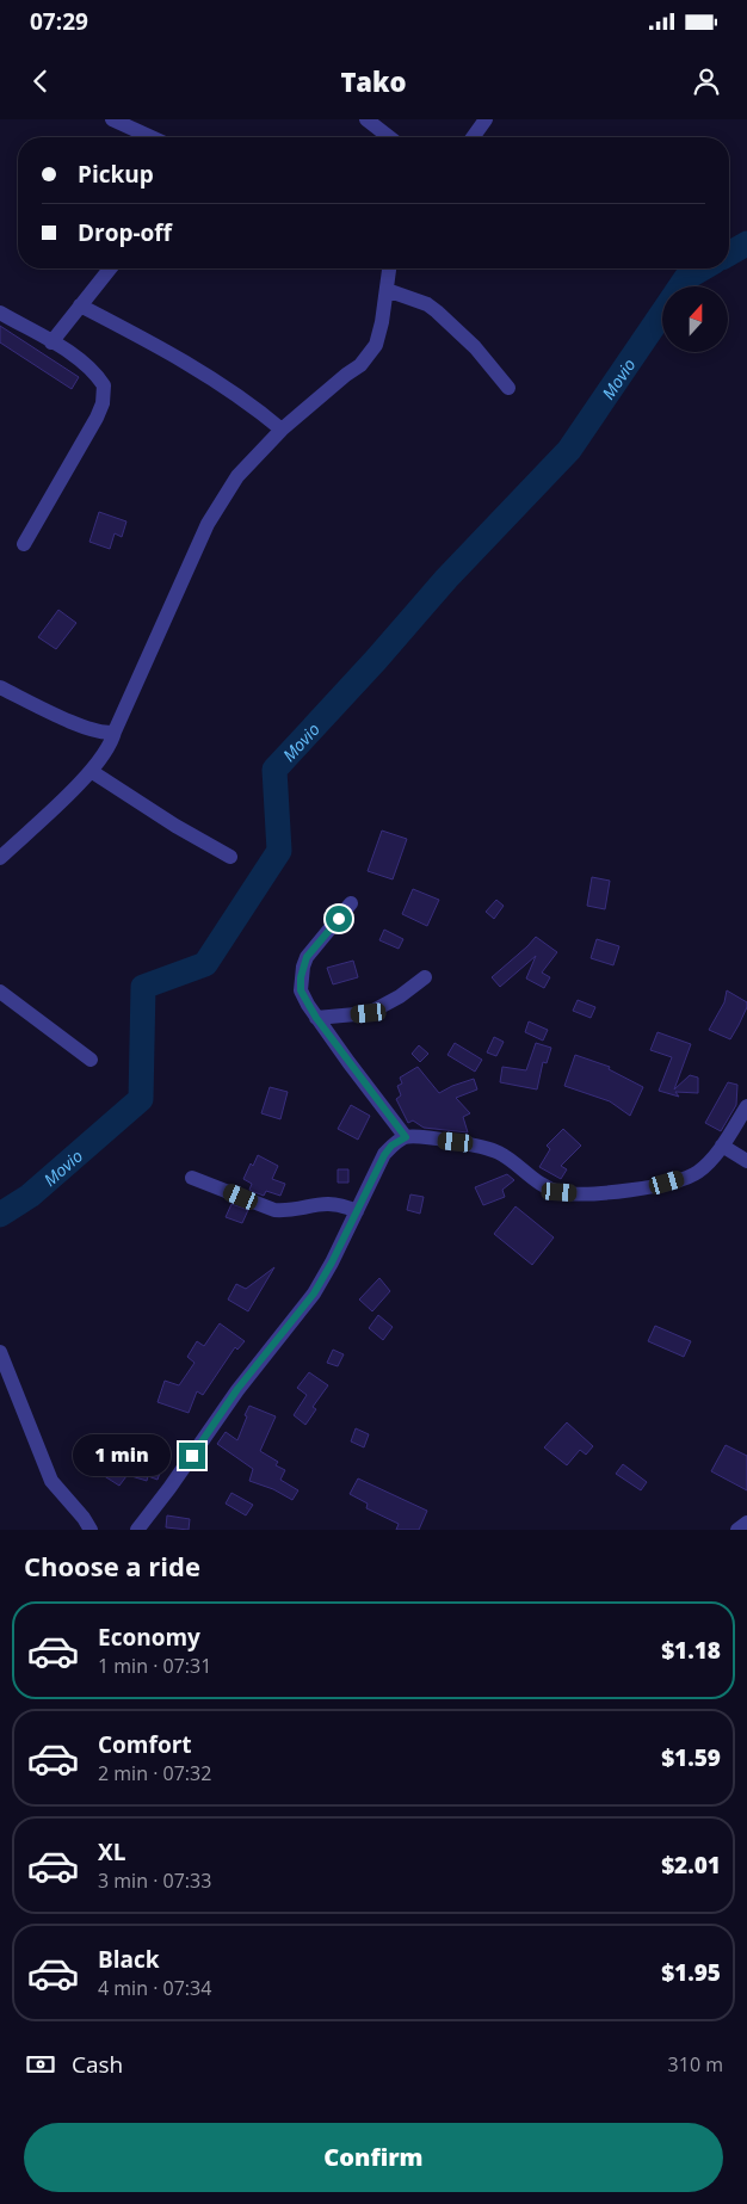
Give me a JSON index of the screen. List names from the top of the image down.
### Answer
{
  "water": ["Movio"],
  "north": "top",
  "page": {
    "status": "07:29",
    "header": "Tako",
    "banner": ["Pickup", "Drop-off"],
    "bubble": "1 min",
    "heading": "Choose a ride",
    "list": [
      {
        "name": "Economy",
        "note": "1 min · 07:31",
        "value": "$1.18"
      },
      {
        "name": "Comfort",
        "note": "2 min · 07:32",
        "value": "$1.59"
      },
      {
        "name": "XL",
        "note": "3 min · 07:33",
        "value": "$2.01"
      },
      {
        "name": "Black",
        "note": "4 min · 07:34",
        "value": "$1.95"
      }
    ],
    "pay": ["Cash", "310 m"],
    "buttons": "Confirm"
  }
}
